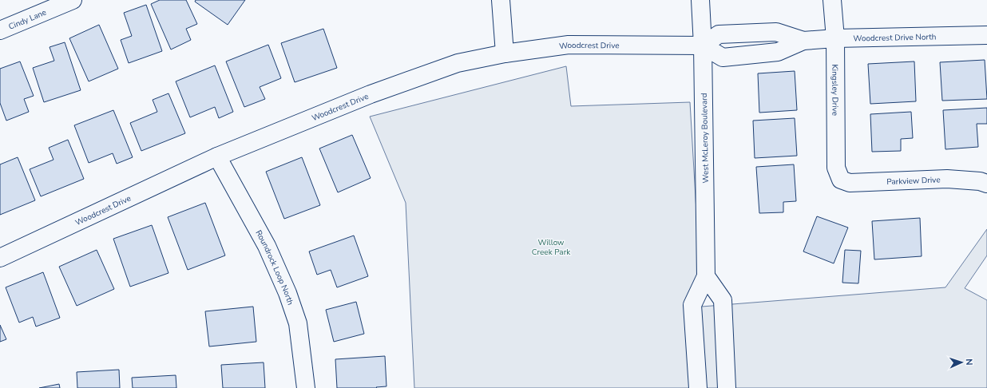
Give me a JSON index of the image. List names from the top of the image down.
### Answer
{
  "streets": {
    "street": [
      "Cindy Lane",
      "Woodcrest Drive North",
      "Woodcrest Drive",
      "Kingsley Drive",
      "West McLeroy Boulevard",
      "Parkview Drive",
      "Roundrock Loop North"
    ]
  },
  "crossings": [
    ["Woodcrest Drive North", "Woodcrest Drive"],
    ["Woodcrest Drive North", "Kingsley Drive"],
    ["Woodcrest Drive North", "West McLeroy Boulevard"],
    ["Woodcrest Drive", "West McLeroy Boulevard"],
    ["Woodcrest Drive", "Roundrock Loop North"],
    ["Kingsley Drive", "Parkview Drive"]
  ],
  "parks": ["Willow Creek Park"],
  "north": "right"
}
